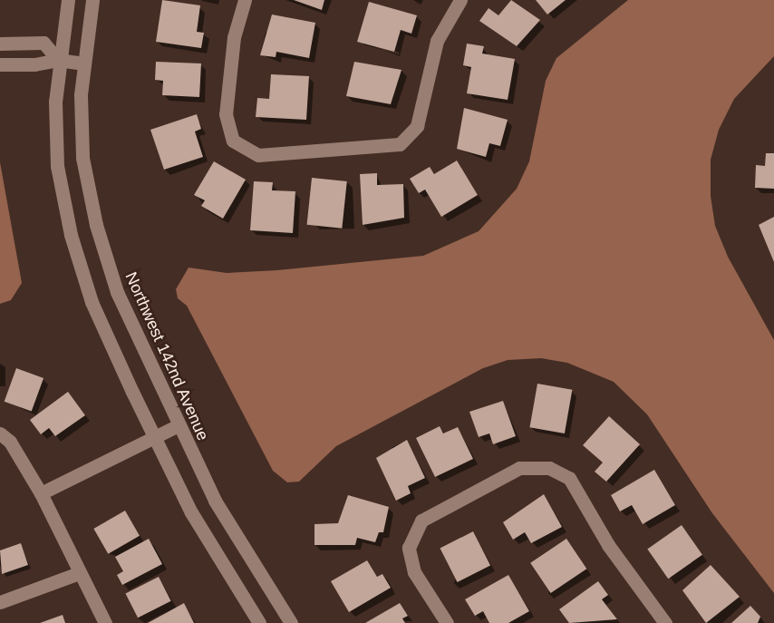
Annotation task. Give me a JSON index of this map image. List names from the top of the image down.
{
  "streets": {
    "street": ["Northwest 142nd Avenue"]
  }
}
